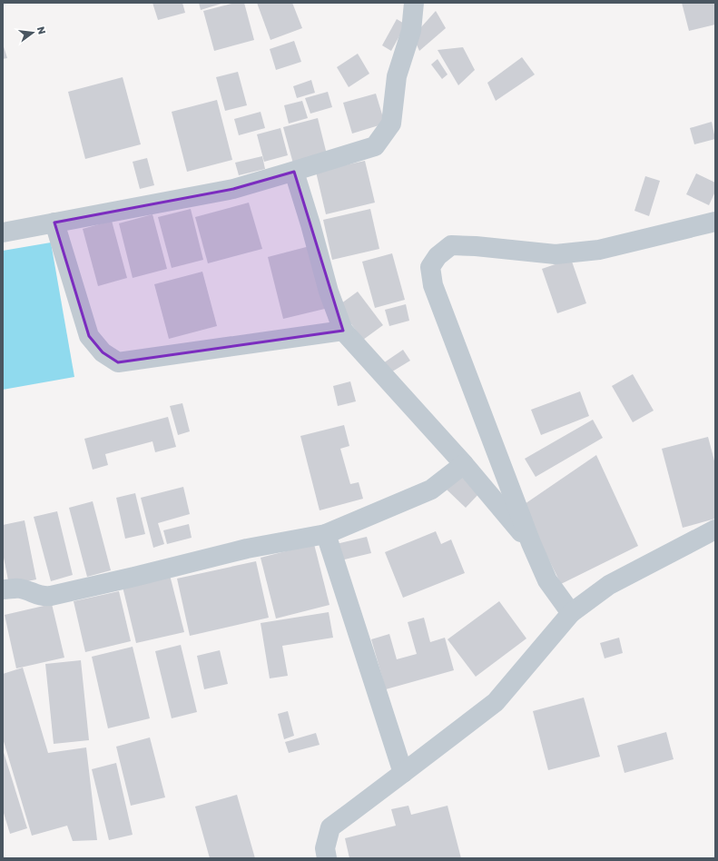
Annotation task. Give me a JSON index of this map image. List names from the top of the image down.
{
  "north": "right"
}
